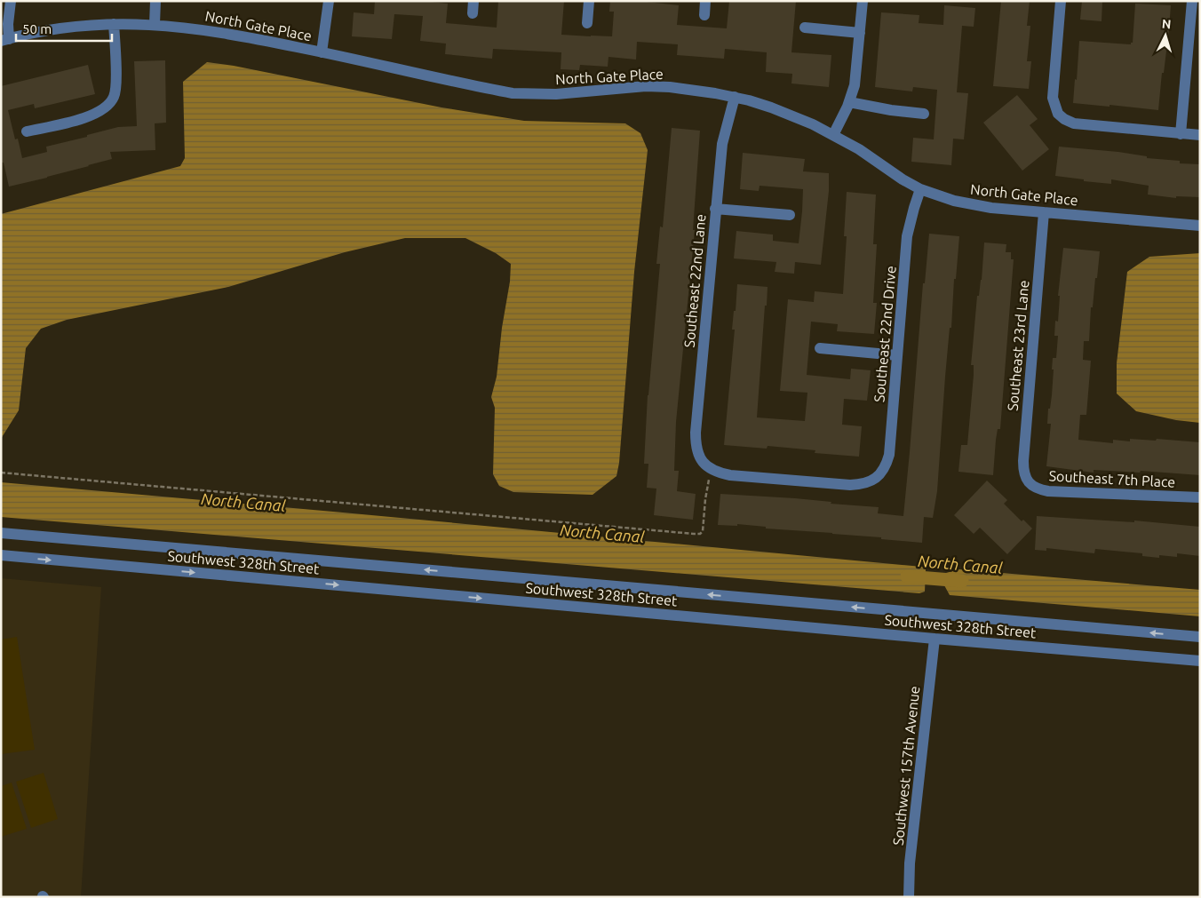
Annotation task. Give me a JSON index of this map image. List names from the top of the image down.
{
  "streets": {
    "street": [
      "North Gate Place",
      "Southeast 22nd Lane",
      "Southeast 22nd Drive",
      "Southeast 23rd Lane",
      "Southeast 7th Place",
      "Southwest 328th Street",
      "Southwest 157th Avenue"
    ]
  },
  "crossings": [
    ["North Gate Place", "Southeast 22nd Lane"],
    ["North Gate Place", "Southeast 22nd Drive"],
    ["North Gate Place", "Southeast 23rd Lane"],
    ["Southeast 22nd Lane", "Southeast 22nd Drive"],
    ["Southeast 23rd Lane", "Southeast 7th Place"],
    ["Southwest 328th Street", "Southwest 157th Avenue"]
  ],
  "water": ["North Canal"],
  "scale_bar": "50 m",
  "north": "top"
}
